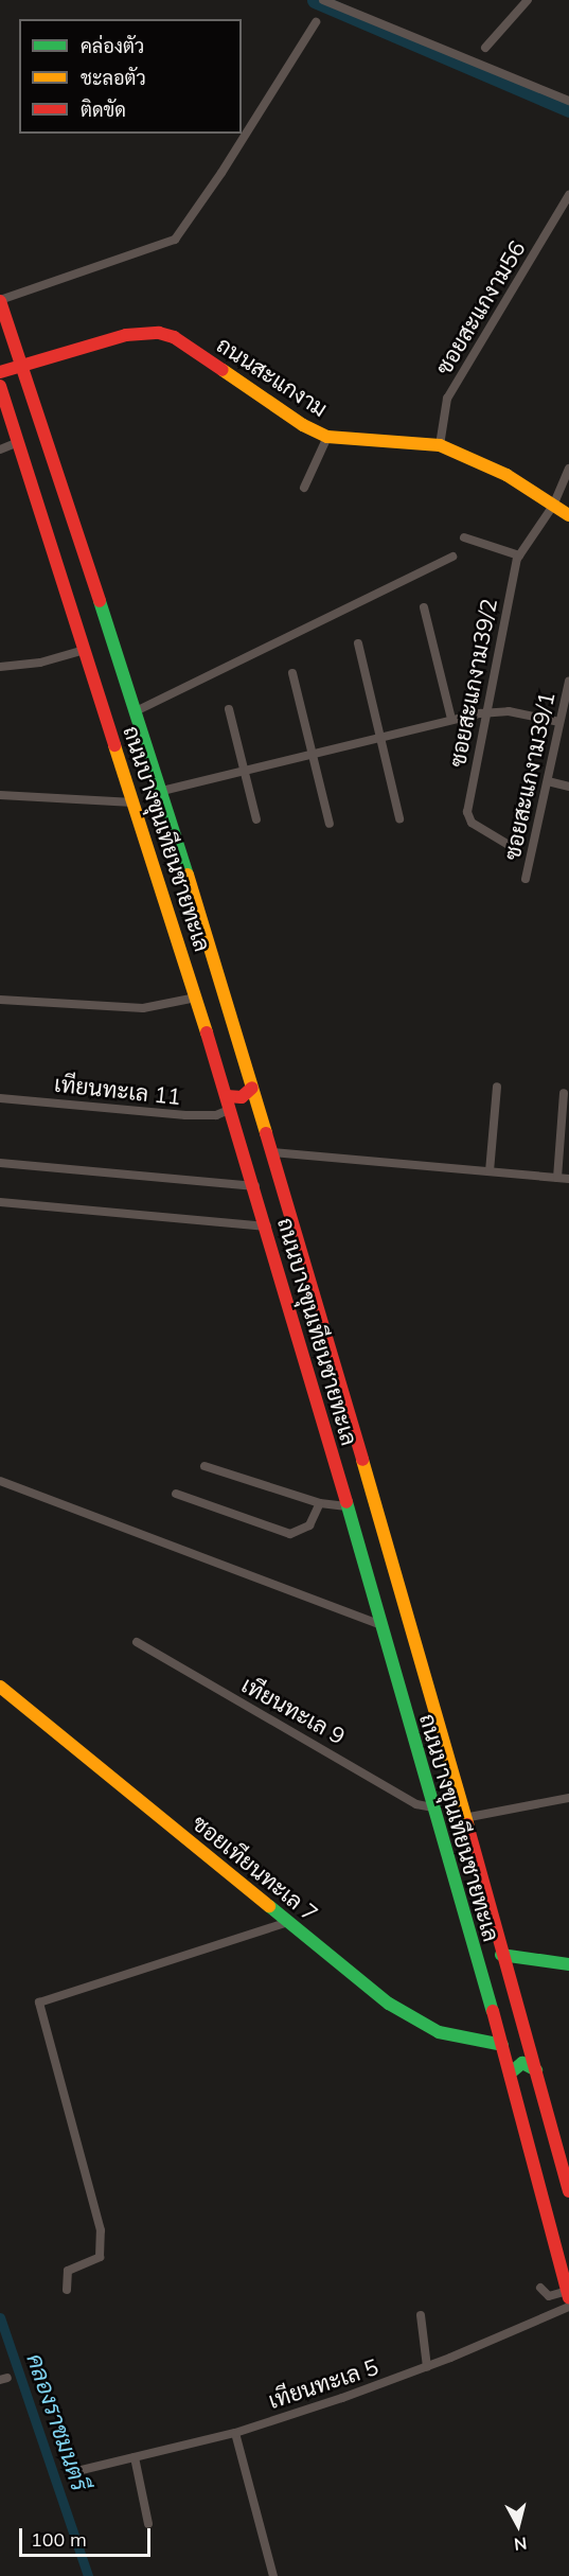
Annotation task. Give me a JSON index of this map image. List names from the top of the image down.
{
  "streets": {
    "main road": ["ถนนสะแกงาม", "ถนนบางขุนเทียนชายทะเล", "ซอยเทียนทะเล 7"],
    "street": [
      "ซอยสะแกงาม56",
      "ซอยสะแกงาม39/2",
      "ซอยสะแกงาม39/1",
      "เทียนทะเล 11",
      "เทียนทะเล 9",
      "เทียนทะเล 5"
    ]
  },
  "crossings": [
    ["ซอยสะแกงาม56", "ถนนสะแกงาม"],
    ["ถนนสะแกงาม", "ซอยสะแกงาม39/2"],
    ["ถนนสะแกงาม", "ถนนบางขุนเทียนชายทะเล"],
    ["ถนนบางขุนเทียนชายทะเล", "เทียนทะเล 11"],
    ["ถนนบางขุนเทียนชายทะเล", "เทียนทะเล 9"],
    ["ถนนบางขุนเทียนชายทะเล", "ซอยเทียนทะเล 7"]
  ],
  "water": ["คลองราชมนตรี"],
  "legend": ["คล่องตัว", "ชะลอตัว", "ติดขัด"],
  "scale_bar": "100 m",
  "north": "bottom"
}
